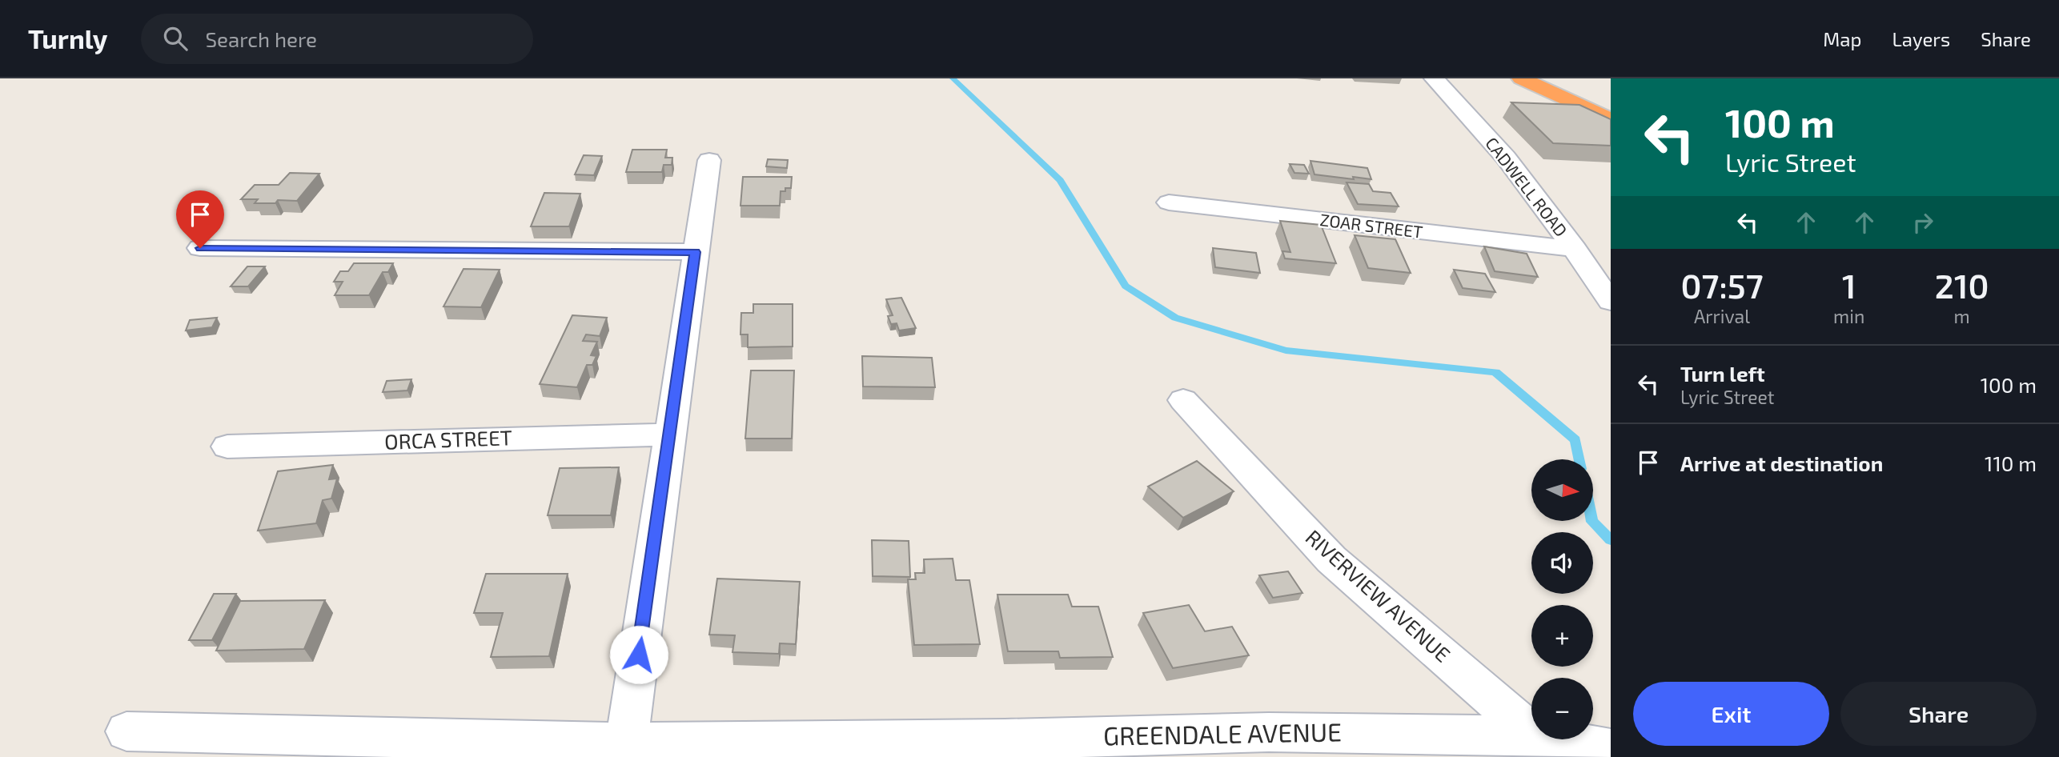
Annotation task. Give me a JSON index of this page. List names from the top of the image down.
{
  "streets": {
    "street": [
      "CADWELL ROAD",
      "ZOAR STREET",
      "ORCA STREET",
      "RIVERVIEW AVENUE",
      "GREENDALE AVENUE"
    ]
  },
  "crossings": [
    ["CADWELL ROAD", "ZOAR STREET"]
  ],
  "north": "right",
  "page": {
    "header": "Turnly",
    "search": "Search here",
    "nav": ["Map", "Layers", "Share"],
    "turn": ["100 m", "Lyric Street"],
    "eta": [
      "07:57",
      "Arrival",
      "1",
      "min",
      "210",
      "m"
    ],
    "list": [
      {
        "name": "Turn left",
        "note": "Lyric Street",
        "value": "100 m"
      },
      {
        "name": "Arrive at destination",
        "value": "110 m"
      }
    ],
    "map_buttons": ["+", "−"],
    "buttons": ["Exit", "Share"]
  }
}
